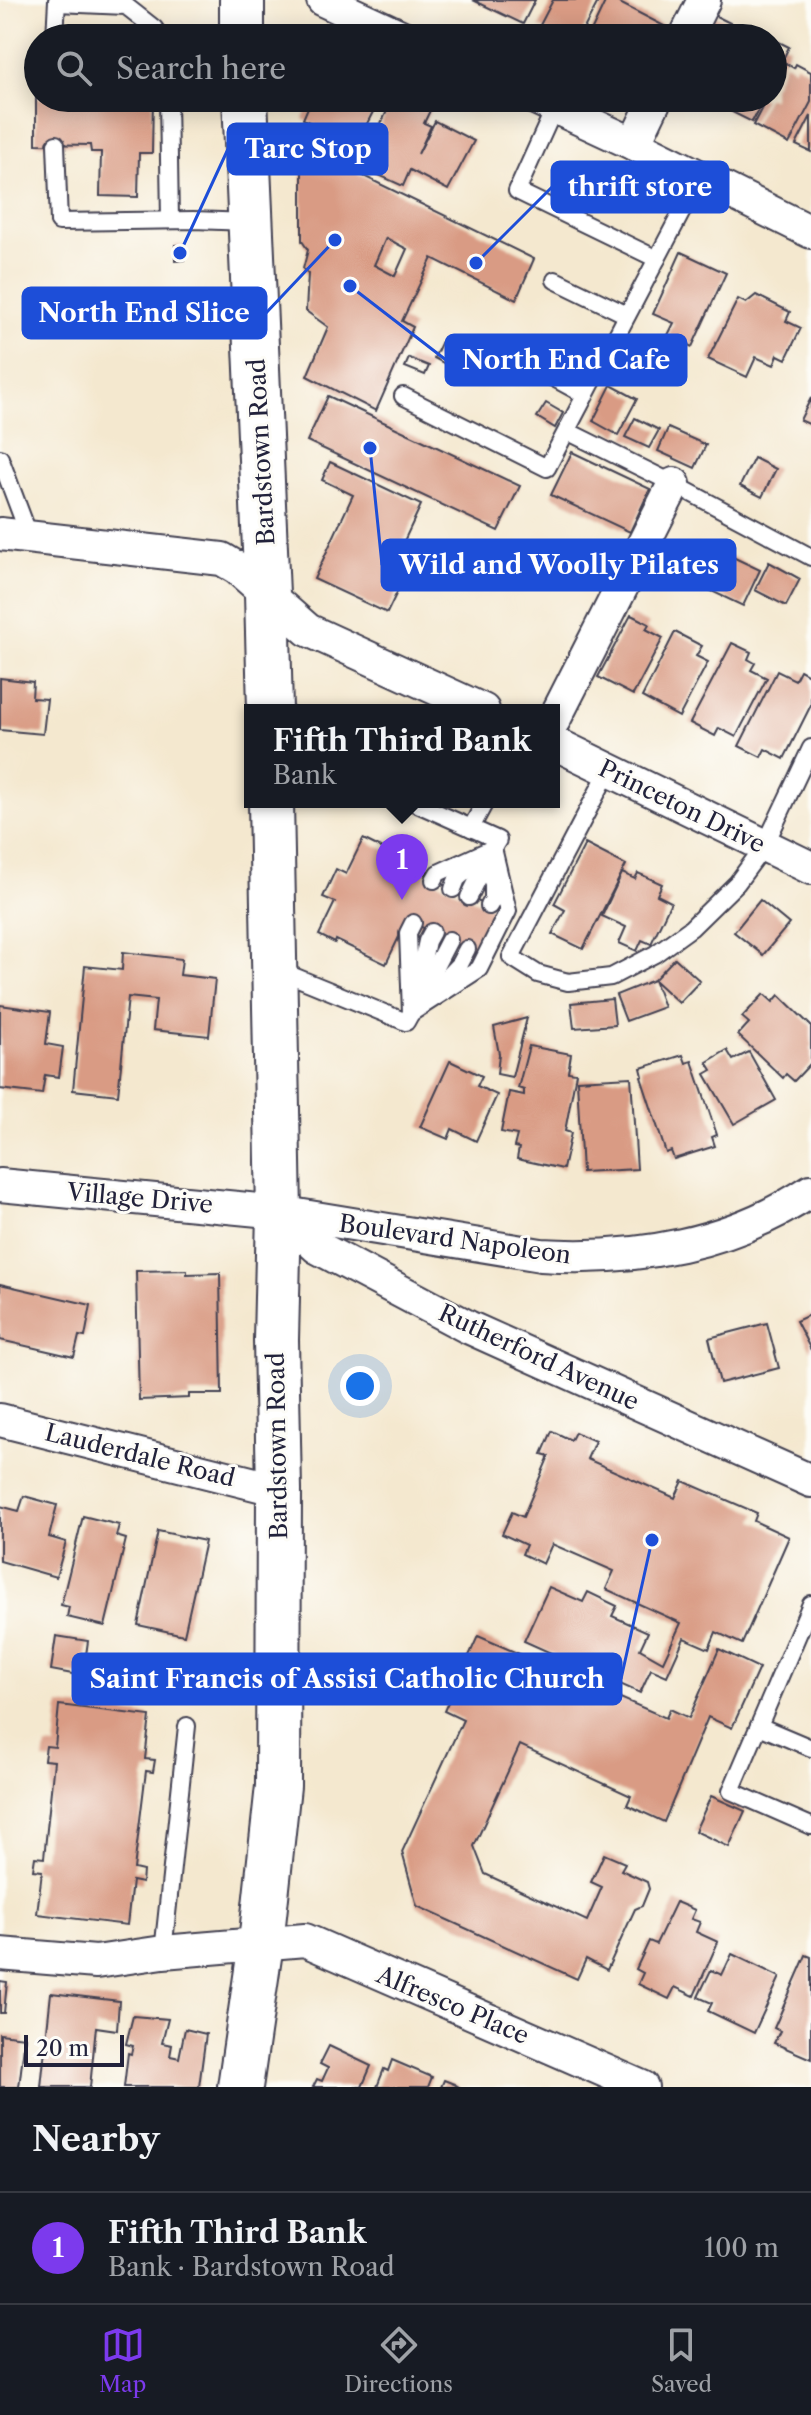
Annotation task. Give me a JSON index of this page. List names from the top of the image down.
{
  "streets": {
    "main road": ["Bardstown Road"],
    "street": [
      "Princeton Drive",
      "Village Drive",
      "Boulevard Napoleon",
      "Rutherford Avenue",
      "Lauderdale Road",
      "Alfresco Place"
    ]
  },
  "crossings": [
    ["Bardstown Road", "Village Drive"],
    ["Bardstown Road", "Boulevard Napoleon"],
    ["Bardstown Road", "Rutherford Avenue"],
    ["Bardstown Road", "Lauderdale Road"],
    ["Bardstown Road", "Alfresco Place"],
    ["Village Drive", "Boulevard Napoleon"],
    ["Village Drive", "Rutherford Avenue"],
    ["Boulevard Napoleon", "Rutherford Avenue"]
  ],
  "places": [
    "North End Slice",
    "Tarc Stop",
    "thrift store",
    "North End Cafe",
    "Wild and Woolly Pilates",
    "Saint Francis of Assisi Catholic Church"
  ],
  "scale_bar": "20 m",
  "page": {
    "search": "Search here",
    "popup": ["Fifth Third Bank", "Bank"],
    "pins": "1",
    "scale": "20 m",
    "heading": "Nearby",
    "list": [
      {
        "mark": "1",
        "name": "Fifth Third Bank",
        "note": "Bank · Bardstown Road",
        "value": "100 m"
      }
    ],
    "nav": ["Map", "Directions", "Saved"]
  }
}
